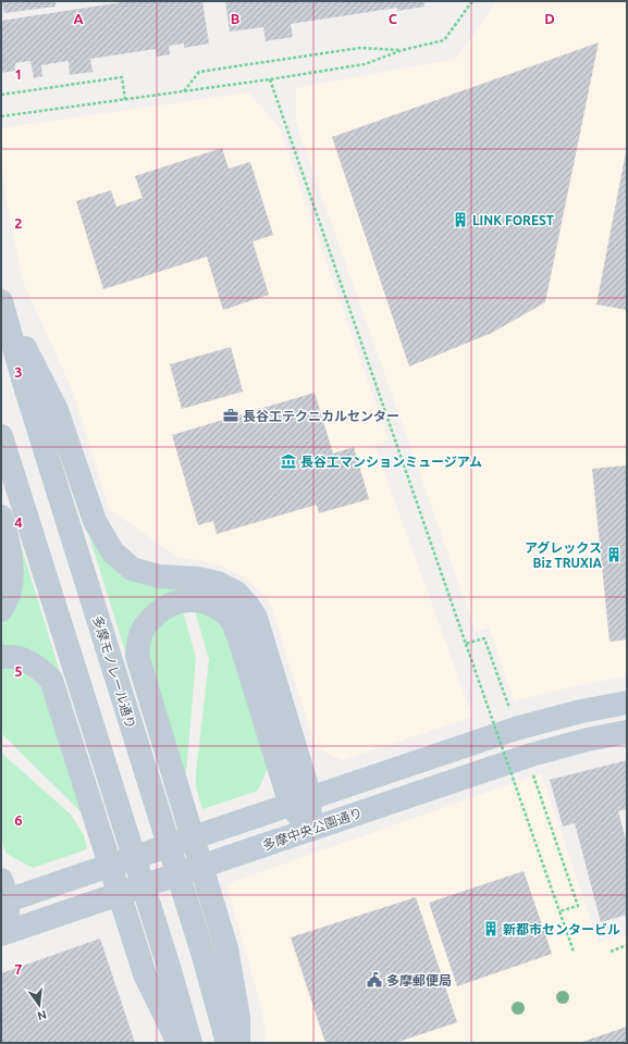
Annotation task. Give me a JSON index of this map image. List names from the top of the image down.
{
  "streets": {
    "main road": ["多摩モノレール通り", "多摩中央公園通り"]
  },
  "places": {
    "building": ["LINK FOREST", "アグレックス Biz TRUXIA", "新都市センタービル"],
    "office": ["長谷工テクニカルセンター"],
    "museum": ["長谷工マンションミュージアム"],
    "public building": ["多摩郵便局"]
  },
  "north": "bottom",
  "grid": {
    "columns": [
      "A",
      "B",
      "C",
      "D"
    ],
    "rows": [
      "1",
      "2",
      "3",
      "4",
      "5",
      "6",
      "7"
    ]
  }
}
